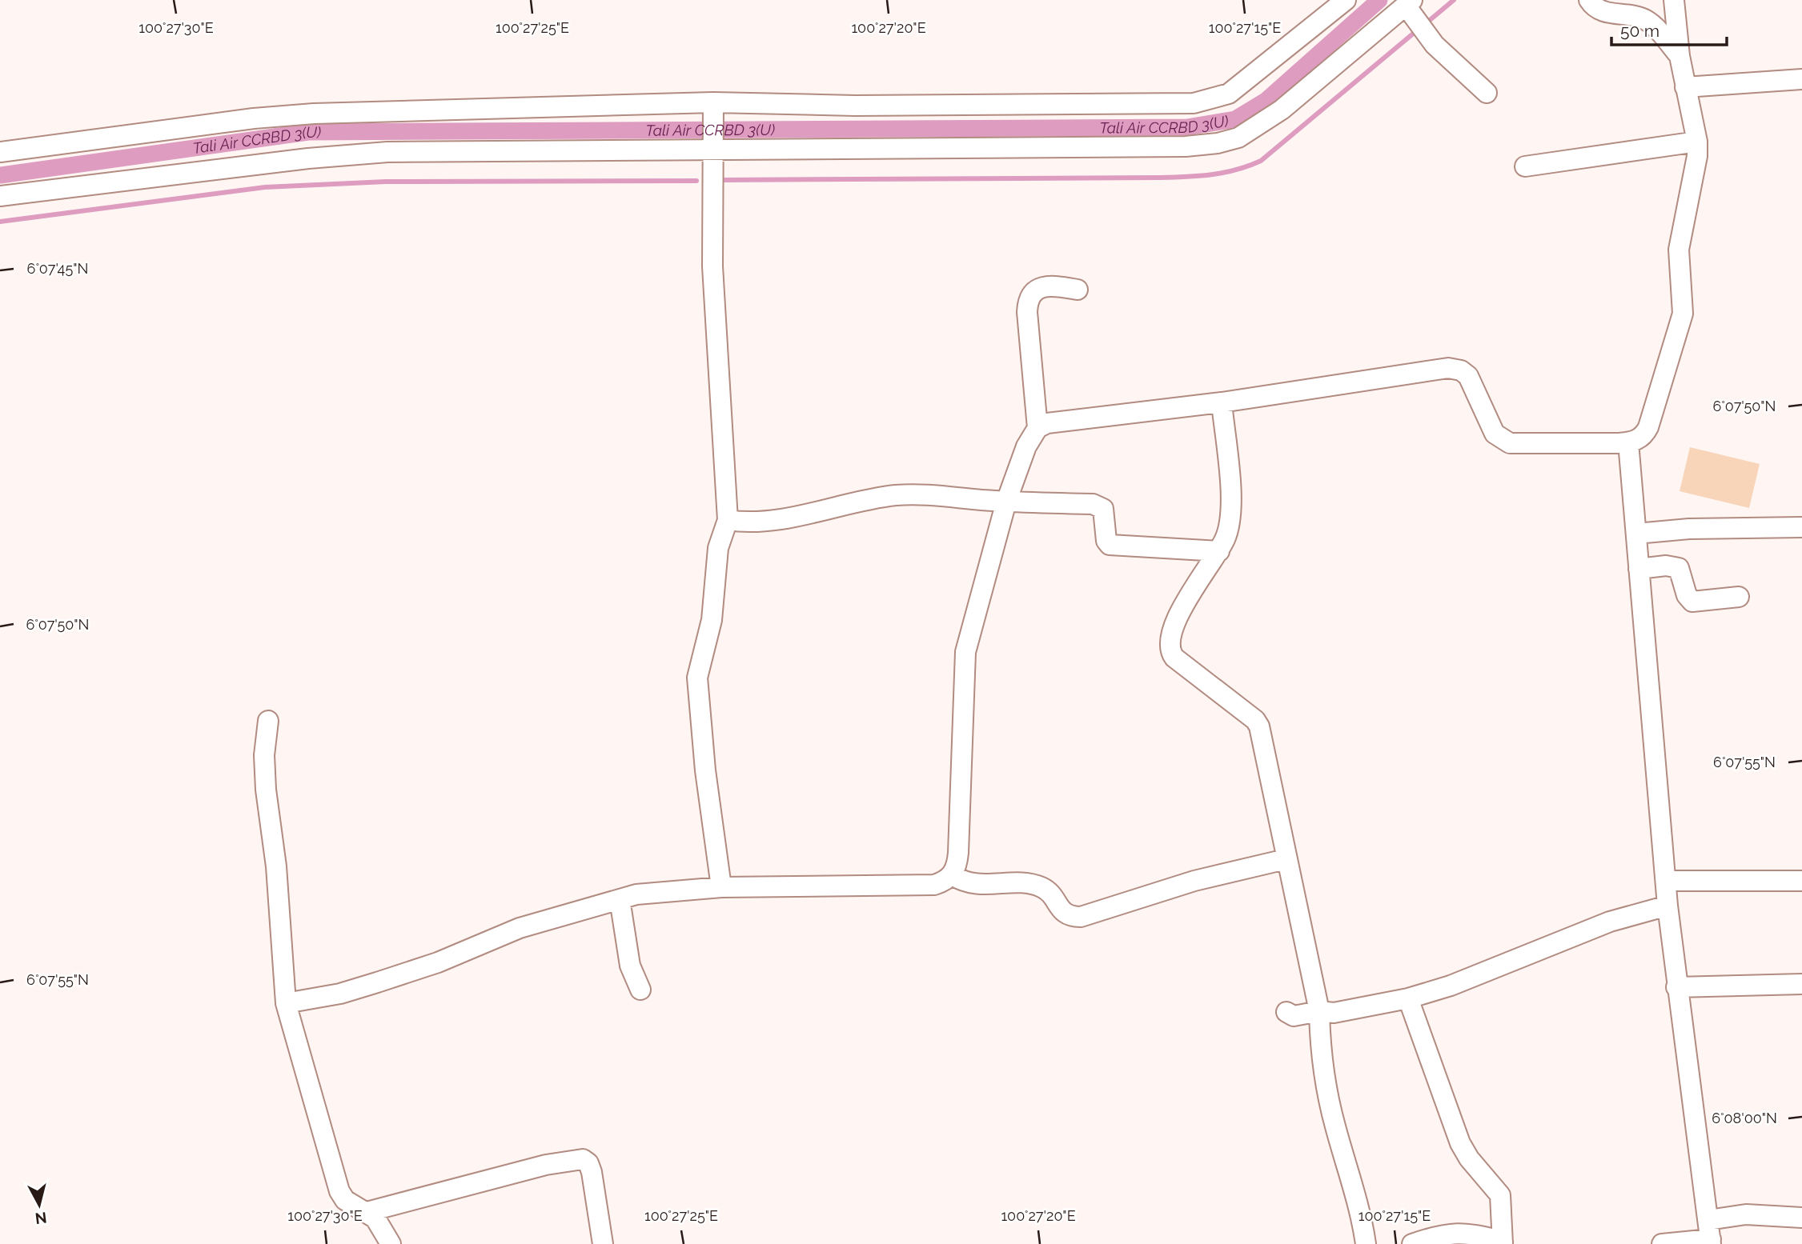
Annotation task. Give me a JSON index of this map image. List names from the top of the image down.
{
  "water": ["Tali Air CCRBD 3(U)"],
  "scale_bar": "50 m",
  "north": "bottom",
  "coordinates": [
    "100°27'30\"E",
    "100°27'25\"E",
    "100°27'20\"E",
    "100°27'15\"E",
    "6°07'45\"N",
    "6°07'50\"N",
    "6°07'55\"N",
    "6°08'00\"N"
  ]
}
